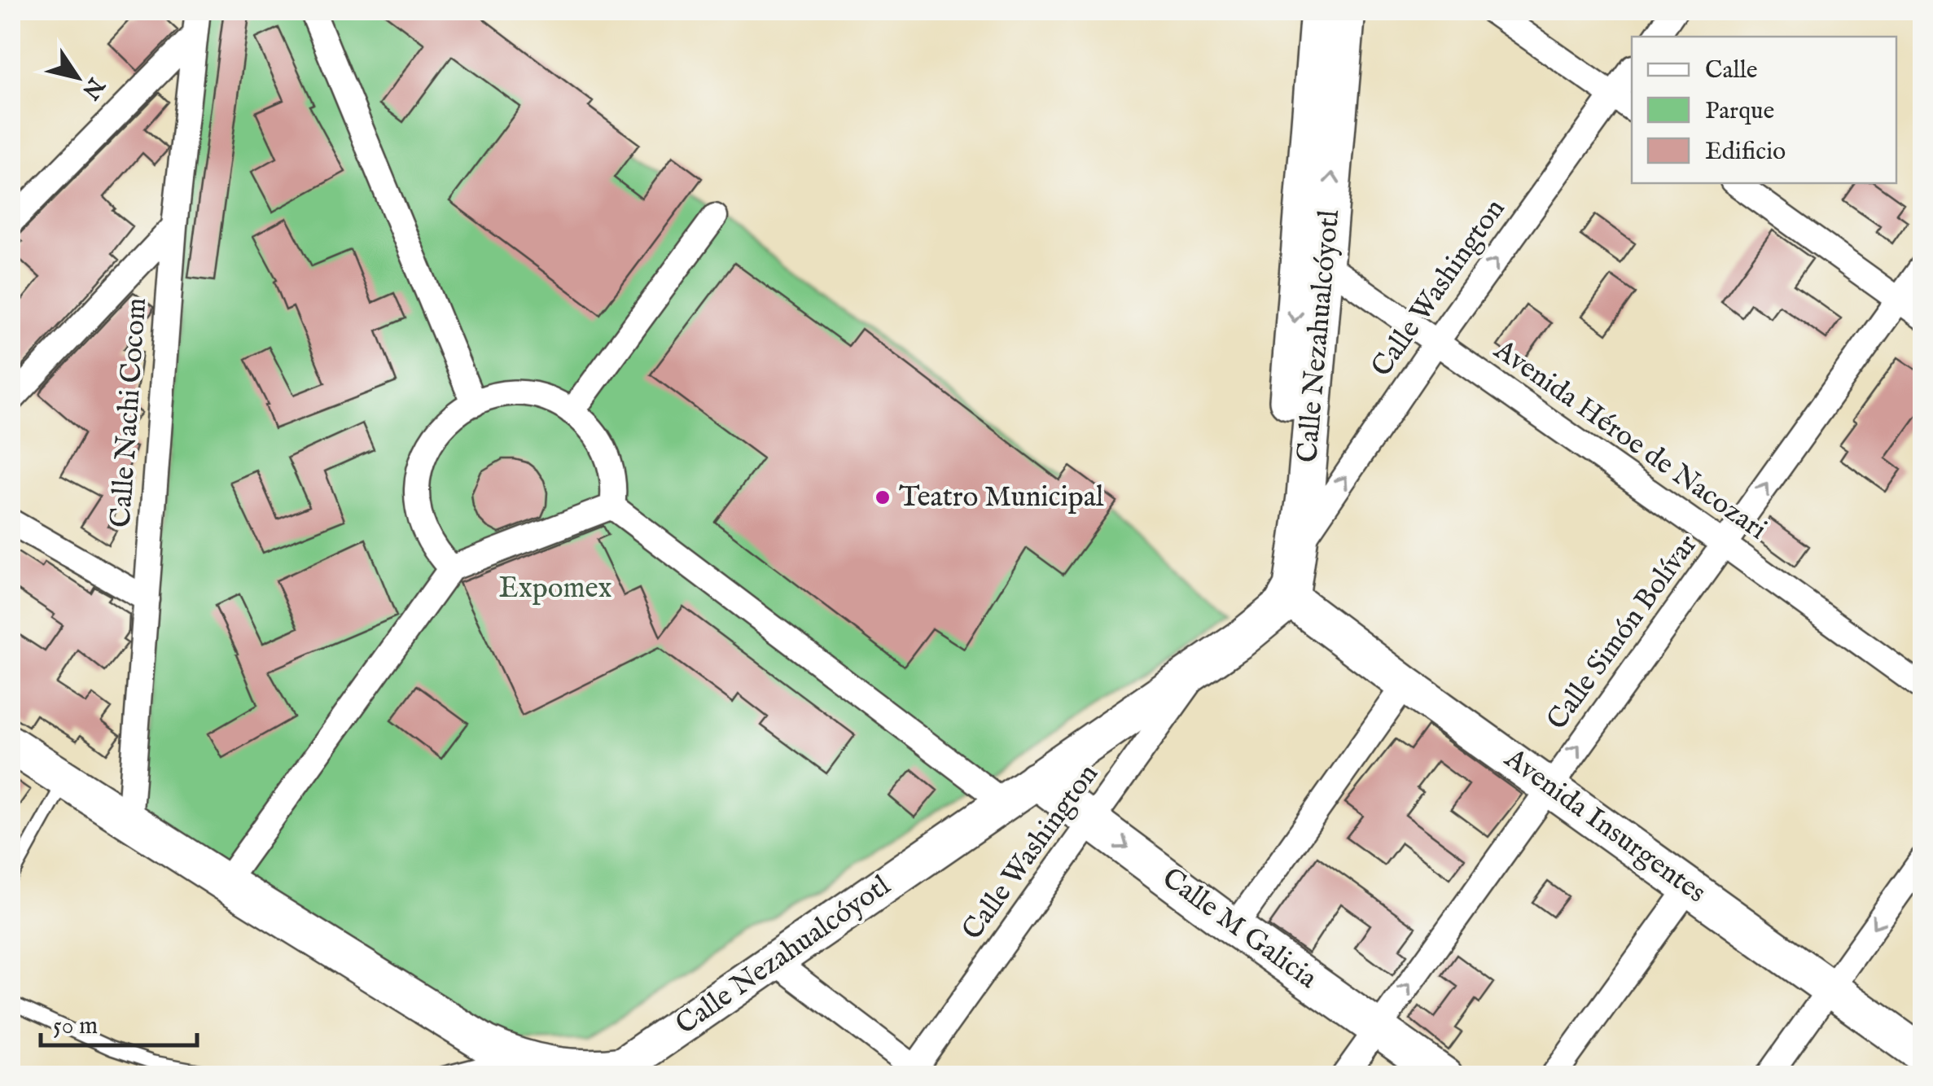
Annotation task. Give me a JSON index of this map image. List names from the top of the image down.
{
  "streets": {
    "street": [
      "Calle Washington",
      "Calle Nezahualcóyotl",
      "Calle Nachi Cocom",
      "Avenida Héroe de Nacozari",
      "Calle Simón Bolívar",
      "Avenida Insurgentes",
      "Calle M Galicia"
    ]
  },
  "crossings": [
    ["Calle Washington", "Calle Nezahualcóyotl"],
    ["Calle Washington", "Avenida Héroe de Nacozari"],
    ["Calle Washington", "Calle M Galicia"],
    ["Calle Nezahualcóyotl", "Calle Nachi Cocom"],
    ["Calle Nezahualcóyotl", "Avenida Héroe de Nacozari"],
    ["Calle Nezahualcóyotl", "Avenida Insurgentes"],
    ["Calle Nezahualcóyotl", "Calle M Galicia"],
    ["Avenida Héroe de Nacozari", "Calle Simón Bolívar"],
    ["Calle Simón Bolívar", "Avenida Insurgentes"],
    ["Calle Simón Bolívar", "Calle M Galicia"]
  ],
  "one_way": ["Calle Washington", "Calle M Galicia"],
  "parks": ["Expomex"],
  "places": ["Teatro Municipal"],
  "legend": ["Calle", "Parque", "Edificio"],
  "scale_bar": "50 m",
  "north": "bottom right"
}
